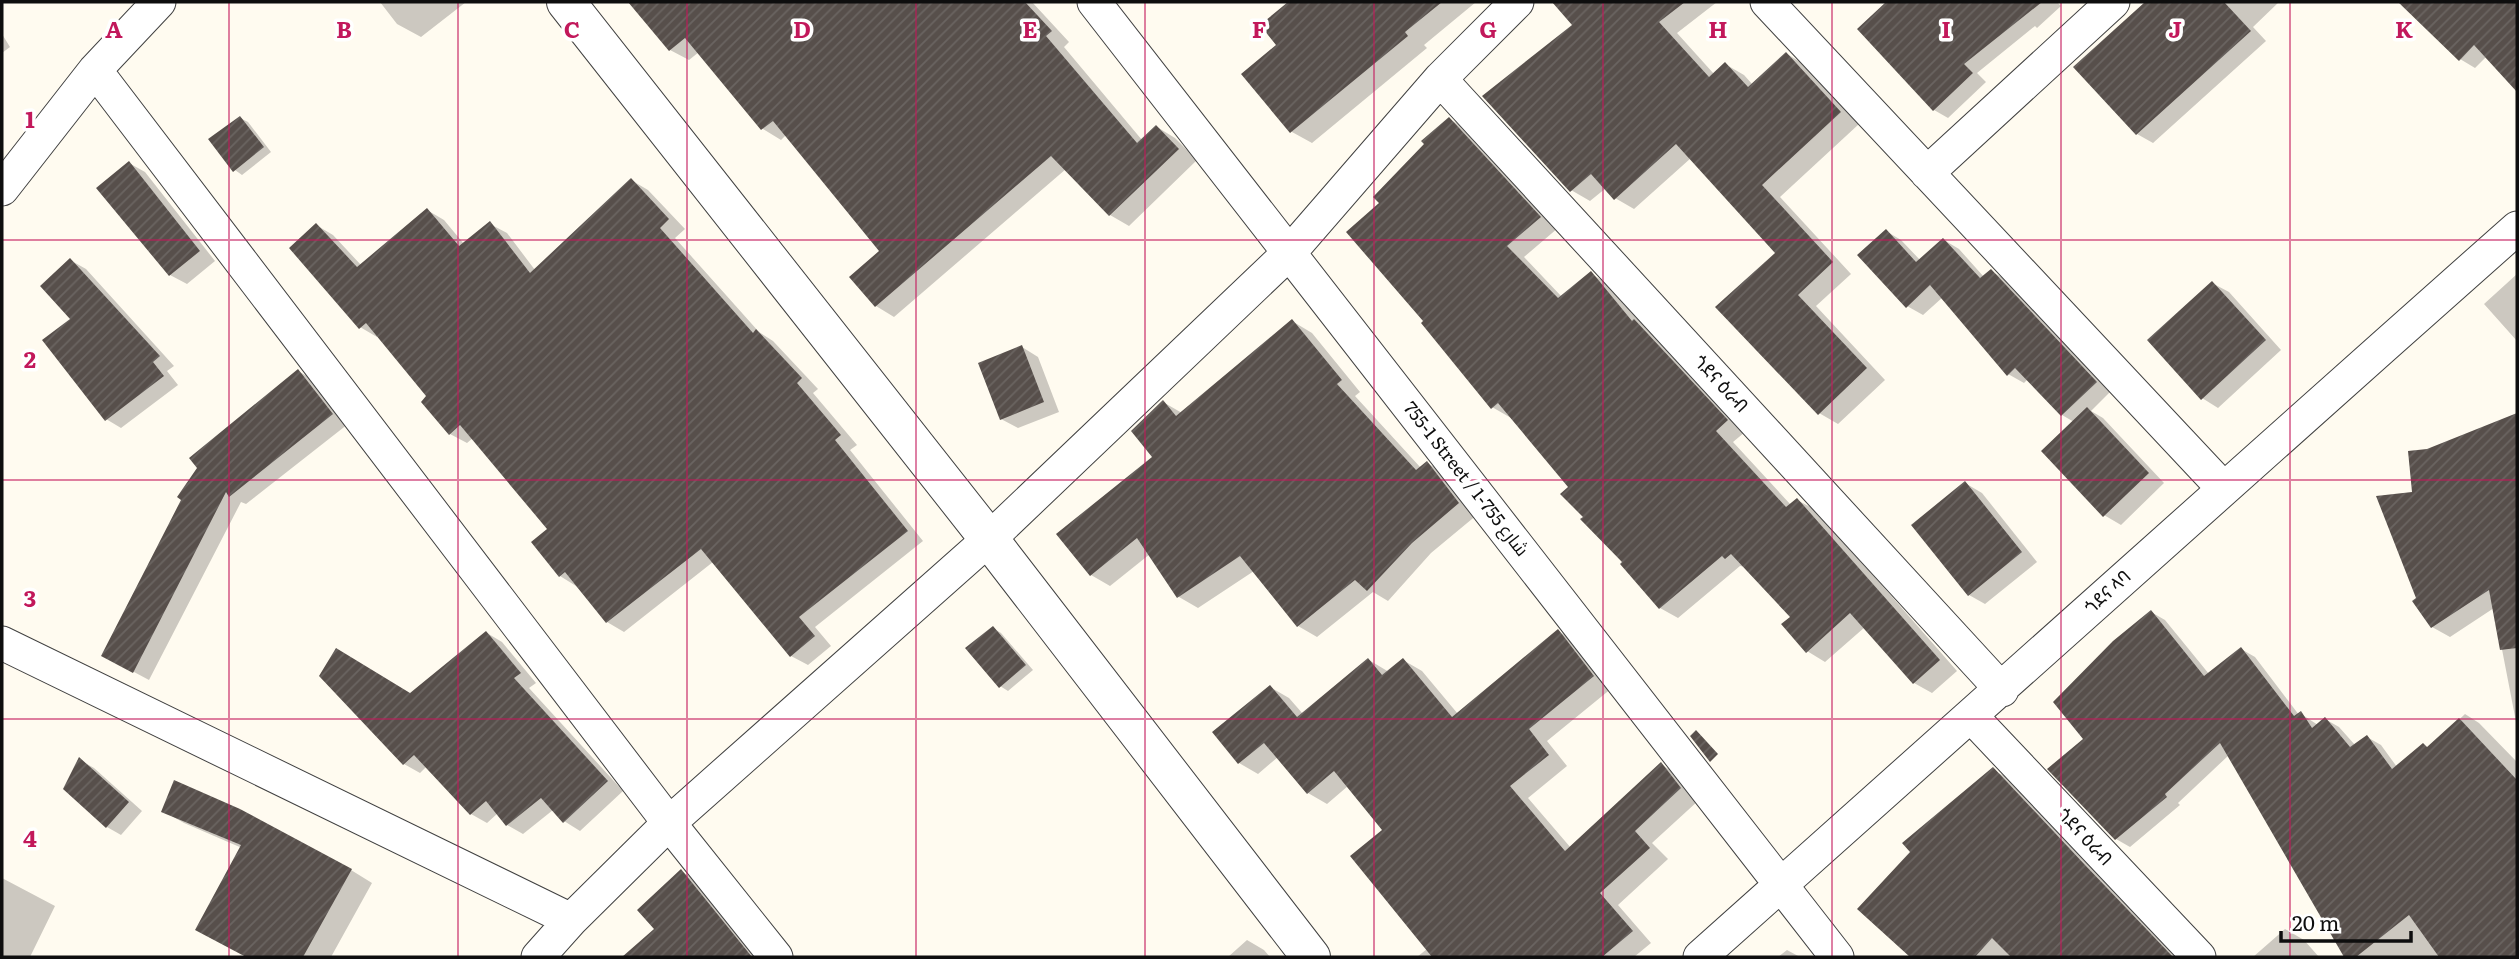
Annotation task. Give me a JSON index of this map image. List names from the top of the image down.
{
  "streets": {
    "street": ["ጎደና ዕራብ", "755-1 Street / شارع 755-1", "ጎደና ላባ"]
  },
  "crossings": [
    ["ጎደና ዕራብ", "ጎደና ላባ"],
    ["755-1 Street / شارع 755-1", "ጎደና ላባ"]
  ],
  "scale_bar": "20 m",
  "grid": {
    "columns": [
      "A",
      "B",
      "C",
      "D",
      "E",
      "F",
      "G",
      "H",
      "I",
      "J",
      "K"
    ],
    "rows": [
      "1",
      "2",
      "3",
      "4"
    ]
  }
}
